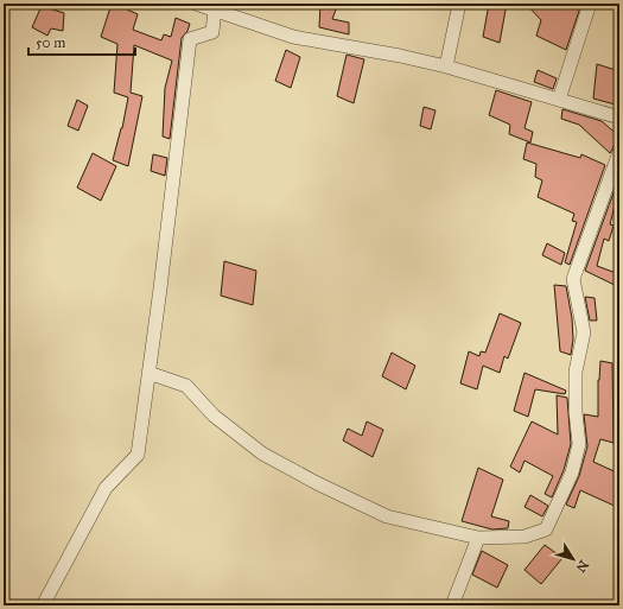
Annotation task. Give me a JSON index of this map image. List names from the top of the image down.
{
  "scale_bar": "50 m",
  "north": "bottom right"
}
